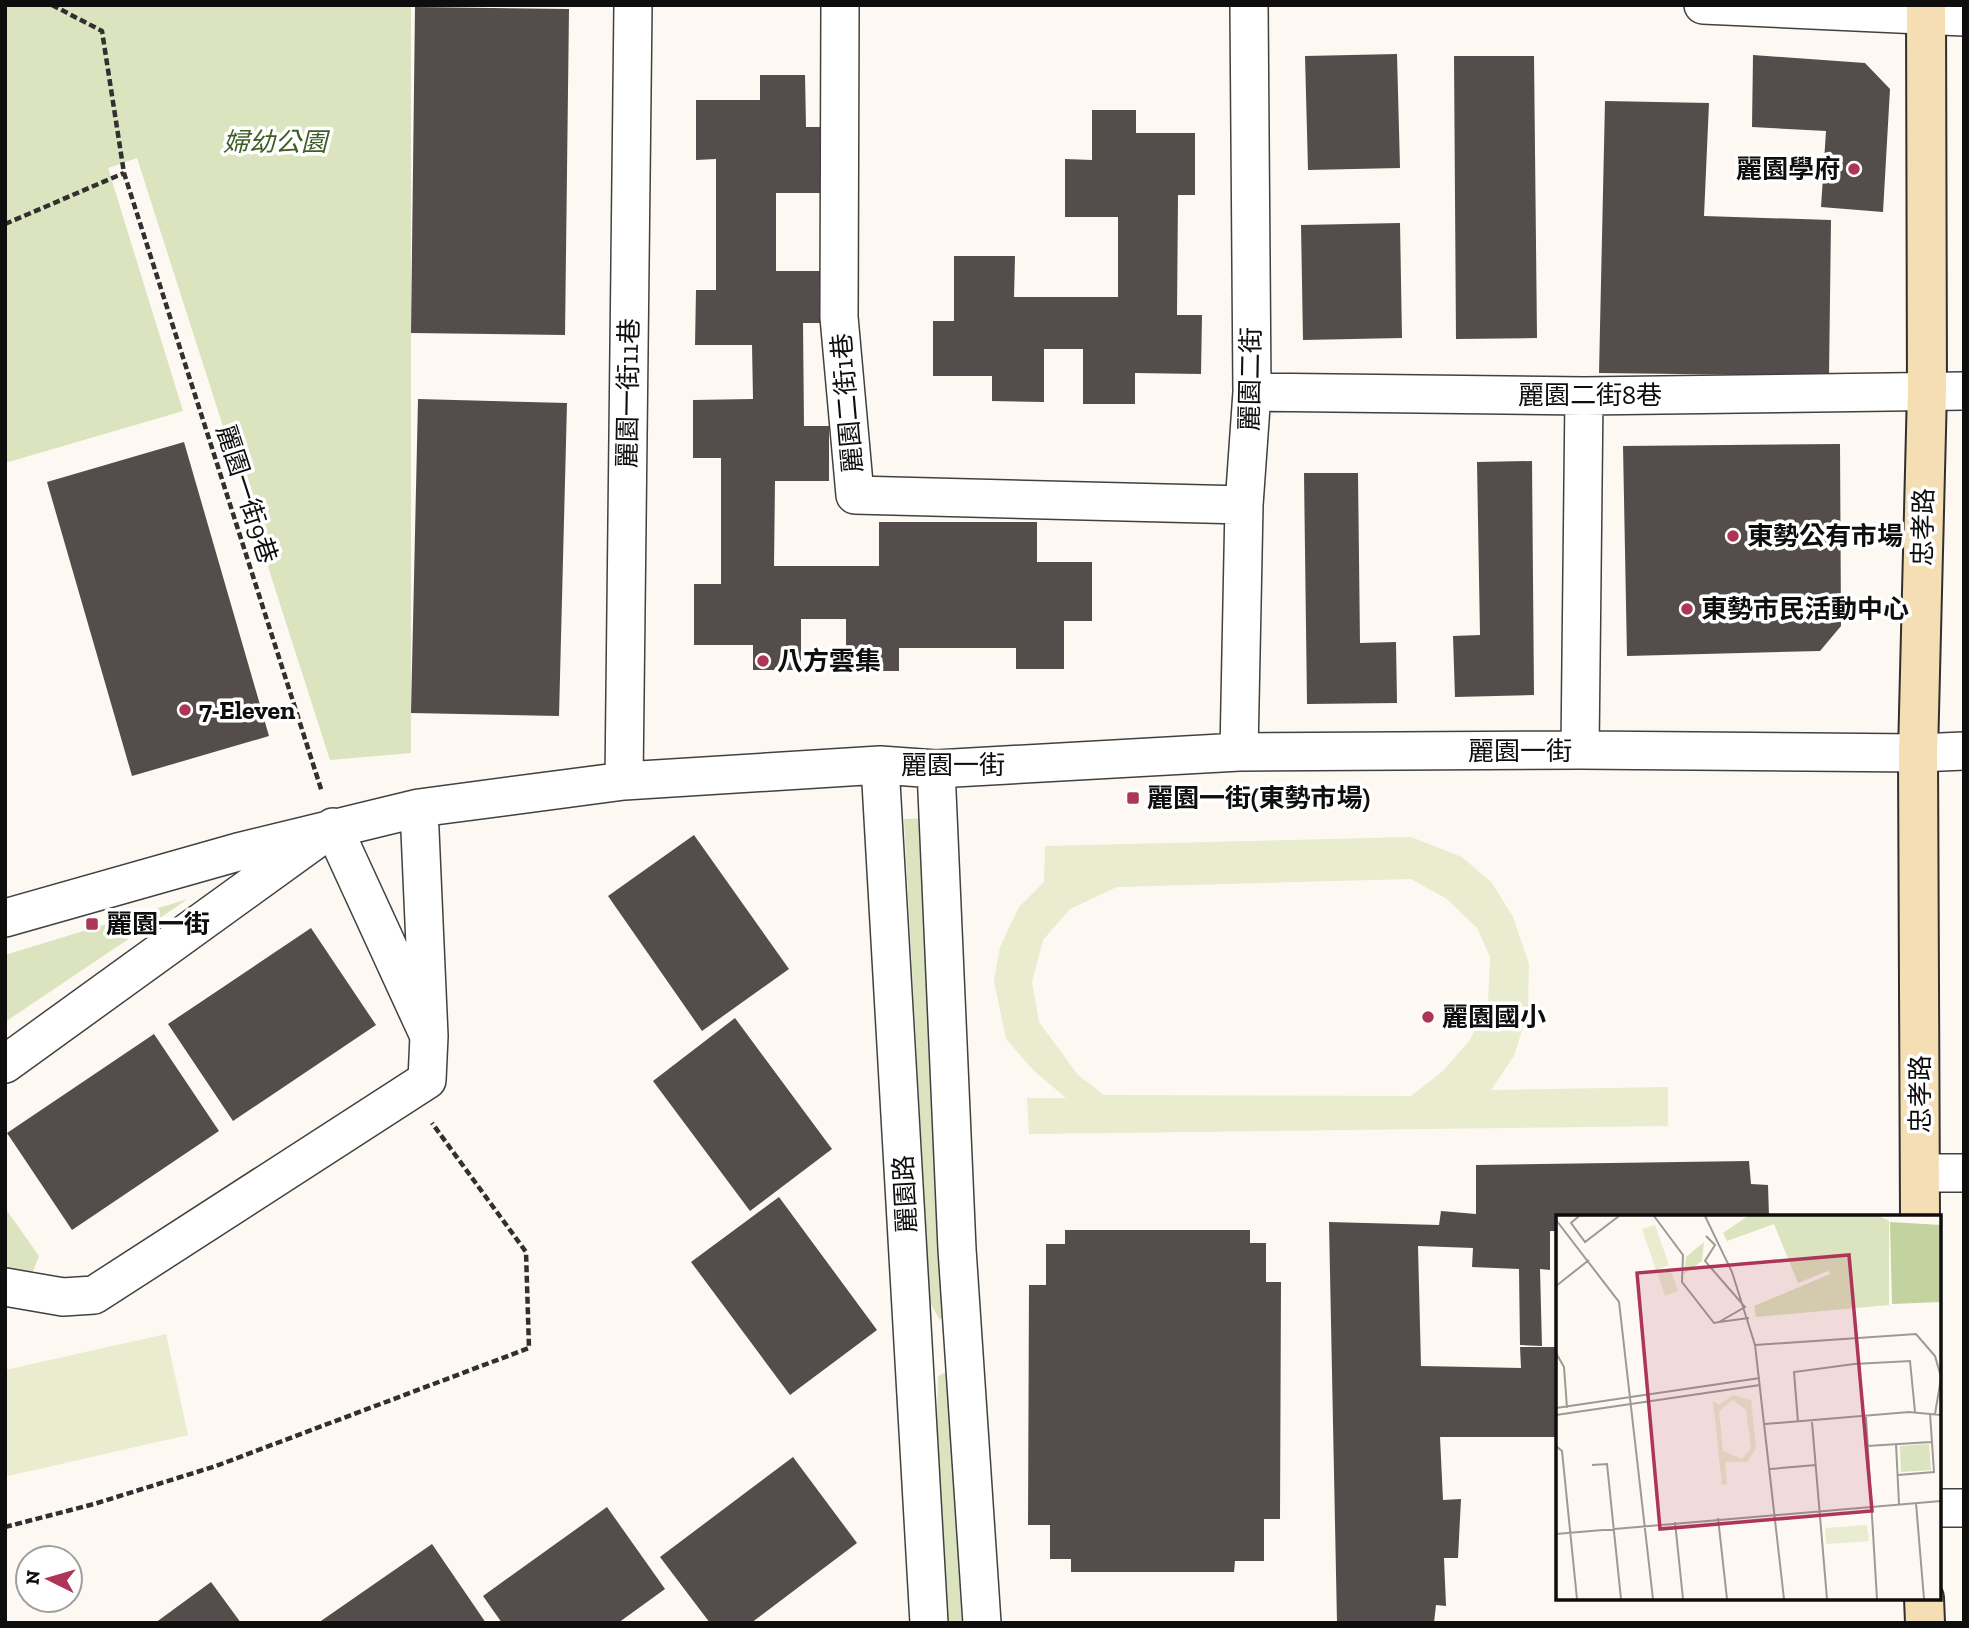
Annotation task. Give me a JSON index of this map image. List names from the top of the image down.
{
  "streets": {
    "street": [
      "麗園二街",
      "麗園一街11巷",
      "麗園二街8巷",
      "麗園二街1巷",
      "忠孝路",
      "麗園一街",
      "麗園路"
    ],
    "path": ["麗園一街9巷"]
  },
  "crossings": [
    ["麗園二街", "麗園二街8巷"],
    ["麗園二街", "麗園二街1巷"],
    ["麗園二街", "麗園一街"],
    ["麗園一街11巷", "麗園一街"],
    ["麗園二街8巷", "忠孝路"],
    ["麗園一街9巷", "麗園一街"],
    ["忠孝路", "麗園一街"],
    ["麗園一街", "麗園路"]
  ],
  "parks": ["婦幼公園"],
  "places": {
    "other": [
      "麗園學府",
      "東勢公有市場",
      "東勢市民活動中心",
      "八方雲集",
      "7-Eleven",
      "麗園國小"
    ],
    "transit": ["麗園一街(東勢市場)", "麗園一街"]
  },
  "north": "left"
}
